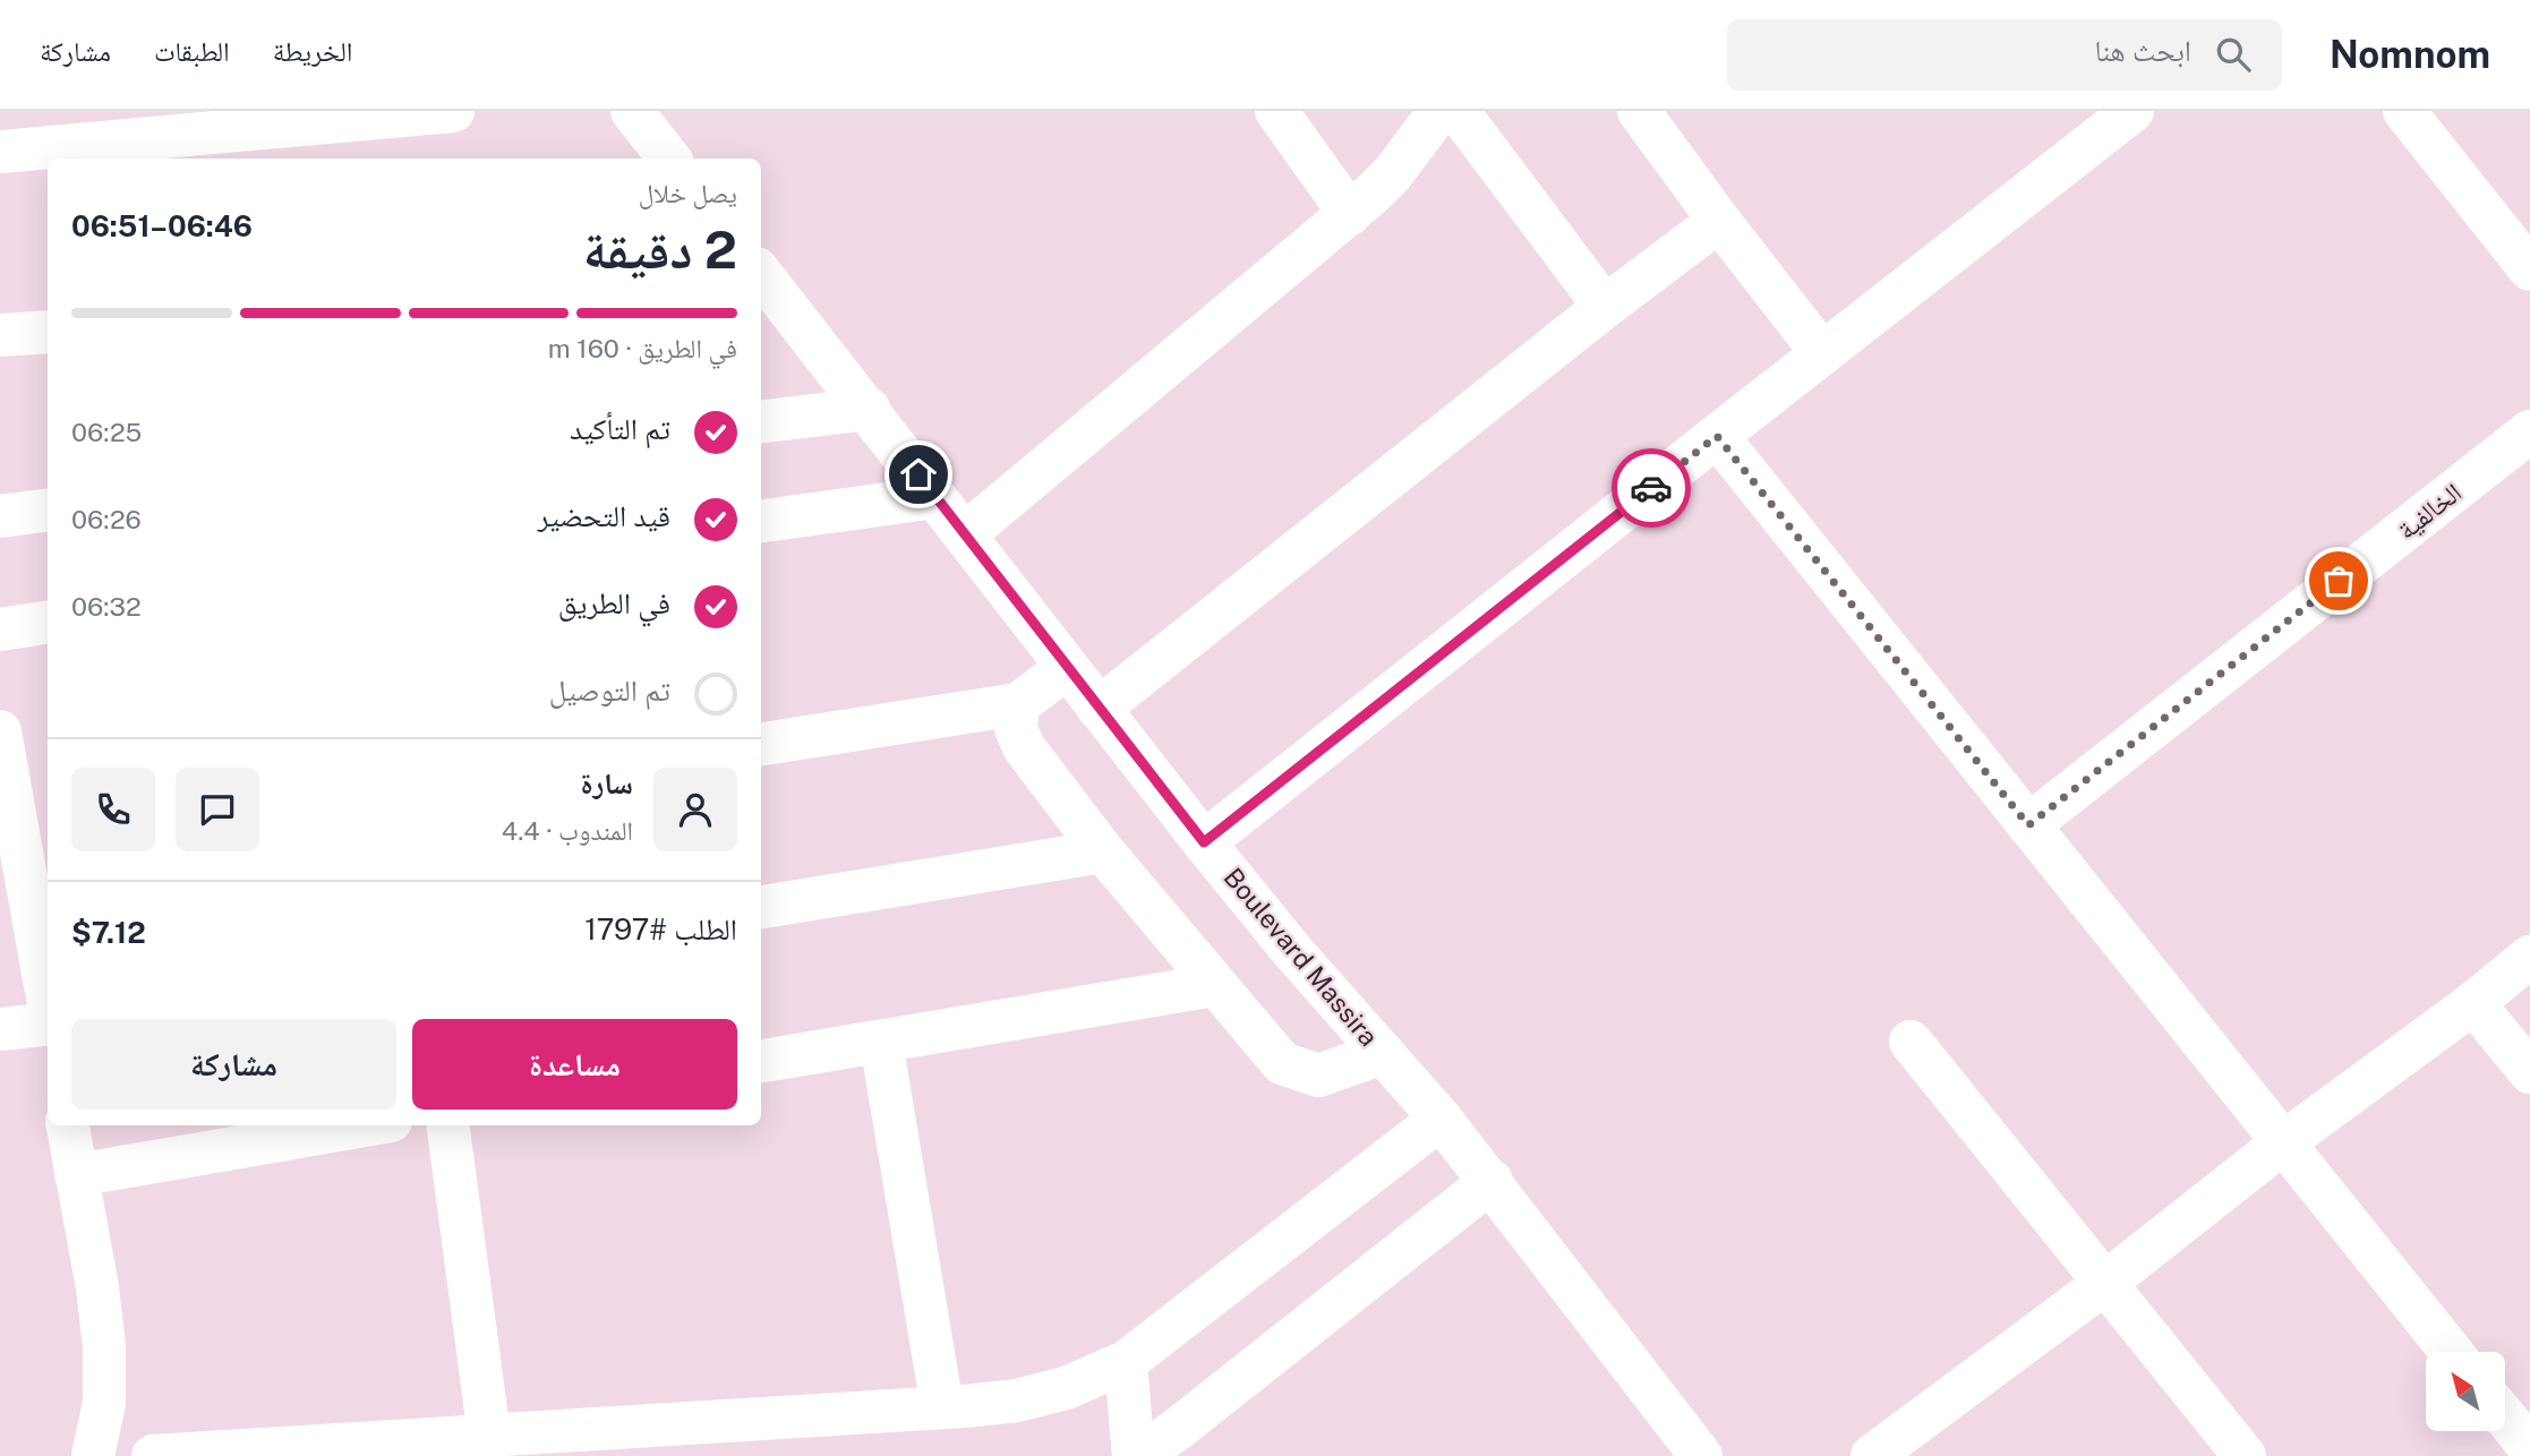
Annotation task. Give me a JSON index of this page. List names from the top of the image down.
{
  "streets": {
    "street": ["الخالفية", "Boulevard Massira"]
  },
  "north": "top left",
  "page": {
    "header": "Nomnom",
    "search": "ابحث هنا",
    "nav": ["الخريطة", "الطبقات", "مشاركة"],
    "heading": ["2 دقيقة", "يصل خلال", "06:46–06:51"],
    "panel": [
      "سارة",
      "المندوب · 4.4",
      "الطلب #1797",
      "$7.12"
    ],
    "bar": "في الطريق · 160 m",
    "list": [
      ["تم التأكيد", "06:25"],
      ["قيد التحضير", "06:26"],
      ["في الطريق", "06:32"],
      "تم التوصيل"
    ],
    "buttons": ["مساعدة", "مشاركة"]
  }
}
